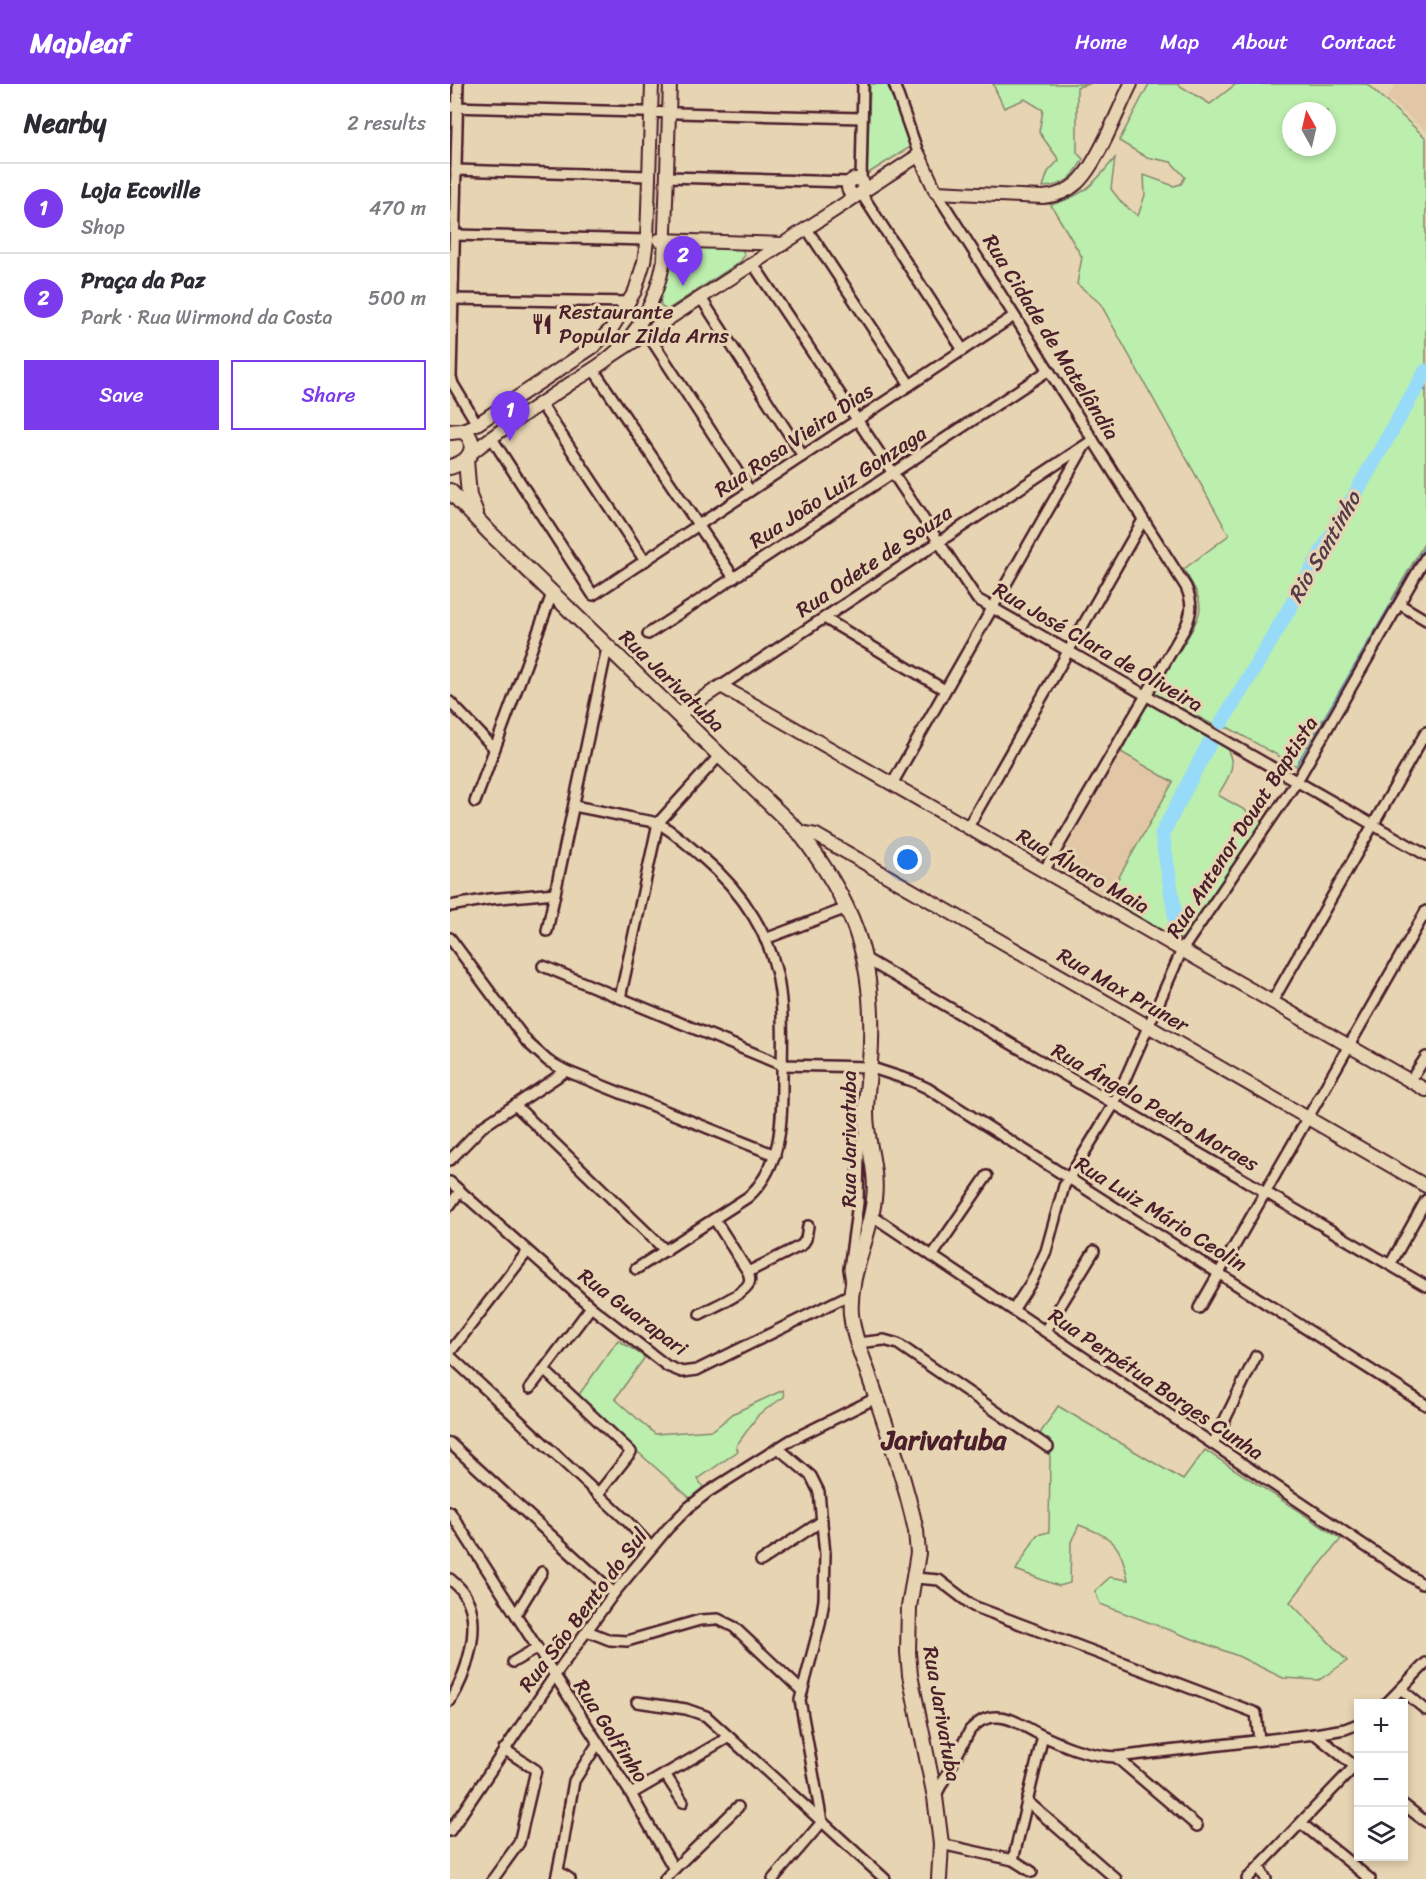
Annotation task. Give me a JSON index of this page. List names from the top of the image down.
{
  "streets": {
    "main road": ["Rua Jarivatuba"],
    "street": [
      "Rua Cidade de Matelândia",
      "Rua Rosa Vieira Dias",
      "Rua João Luiz Gonzaga",
      "Rua Odete de Souza",
      "Rua José Clara de Oliveira",
      "Rua Antenor Douat Baptista",
      "Rua Álvaro Maia",
      "Rua Max Pruner",
      "Rua Ângelo Pedro Moraes",
      "Rua Luiz Mário Ceolin",
      "Rua Guarapari",
      "Rua Perpétua Borges Cunha",
      "Rua São Bento do Sul",
      "Rua Golfinho"
    ]
  },
  "crossings": [
    ["Rua Cidade de Matelândia", "Rua Rosa Vieira Dias"],
    ["Rua Cidade de Matelândia", "Rua João Luiz Gonzaga"],
    ["Rua Cidade de Matelândia", "Rua Odete de Souza"],
    ["Rua Cidade de Matelândia", "Rua José Clara de Oliveira"],
    ["Rua Rosa Vieira Dias", "Rua José Clara de Oliveira"],
    ["Rua João Luiz Gonzaga", "Rua José Clara de Oliveira"],
    ["Rua Odete de Souza", "Rua José Clara de Oliveira"],
    ["Rua Odete de Souza", "Rua Jarivatuba"],
    ["Rua Odete de Souza", "Rua Álvaro Maia"],
    ["Rua José Clara de Oliveira", "Rua Antenor Douat Baptista"],
    ["Rua Jarivatuba", "Rua Max Pruner"],
    ["Rua Jarivatuba", "Rua Ângelo Pedro Moraes"],
    ["Rua Jarivatuba", "Rua Luiz Mário Ceolin"],
    ["Rua Jarivatuba", "Rua Guarapari"],
    ["Rua Jarivatuba", "Rua Perpétua Borges Cunha"],
    ["Rua Jarivatuba", "Rua São Bento do Sul"],
    ["Rua Antenor Douat Baptista", "Rua Álvaro Maia"],
    ["Rua Antenor Douat Baptista", "Rua Max Pruner"],
    ["Rua Antenor Douat Baptista", "Rua Ângelo Pedro Moraes"],
    ["Rua Antenor Douat Baptista", "Rua Luiz Mário Ceolin"],
    ["Rua Antenor Douat Baptista", "Rua Perpétua Borges Cunha"],
    ["Rua São Bento do Sul", "Rua Golfinho"]
  ],
  "districts": ["Jarivatuba"],
  "water": ["Rio Santinho"],
  "places": {
    "restaurant": ["Restaurante Popular Zilda Arns"]
  },
  "north": "top",
  "page": {
    "header": "Mapleaf",
    "nav": [
      "Home",
      "Map",
      "About",
      "Contact"
    ],
    "heading": ["Nearby", "2 results"],
    "list": [
      {
        "mark": "1",
        "name": "Loja Ecoville",
        "note": "Shop",
        "value": "470 m"
      },
      {
        "mark": "2",
        "name": "Praça da Paz",
        "note": "Park · Rua Wirmond da Costa",
        "value": "500 m"
      }
    ],
    "pins": ["2", "1"],
    "buttons": ["Save", "Share"],
    "map_buttons": ["+", "−"]
  }
}
